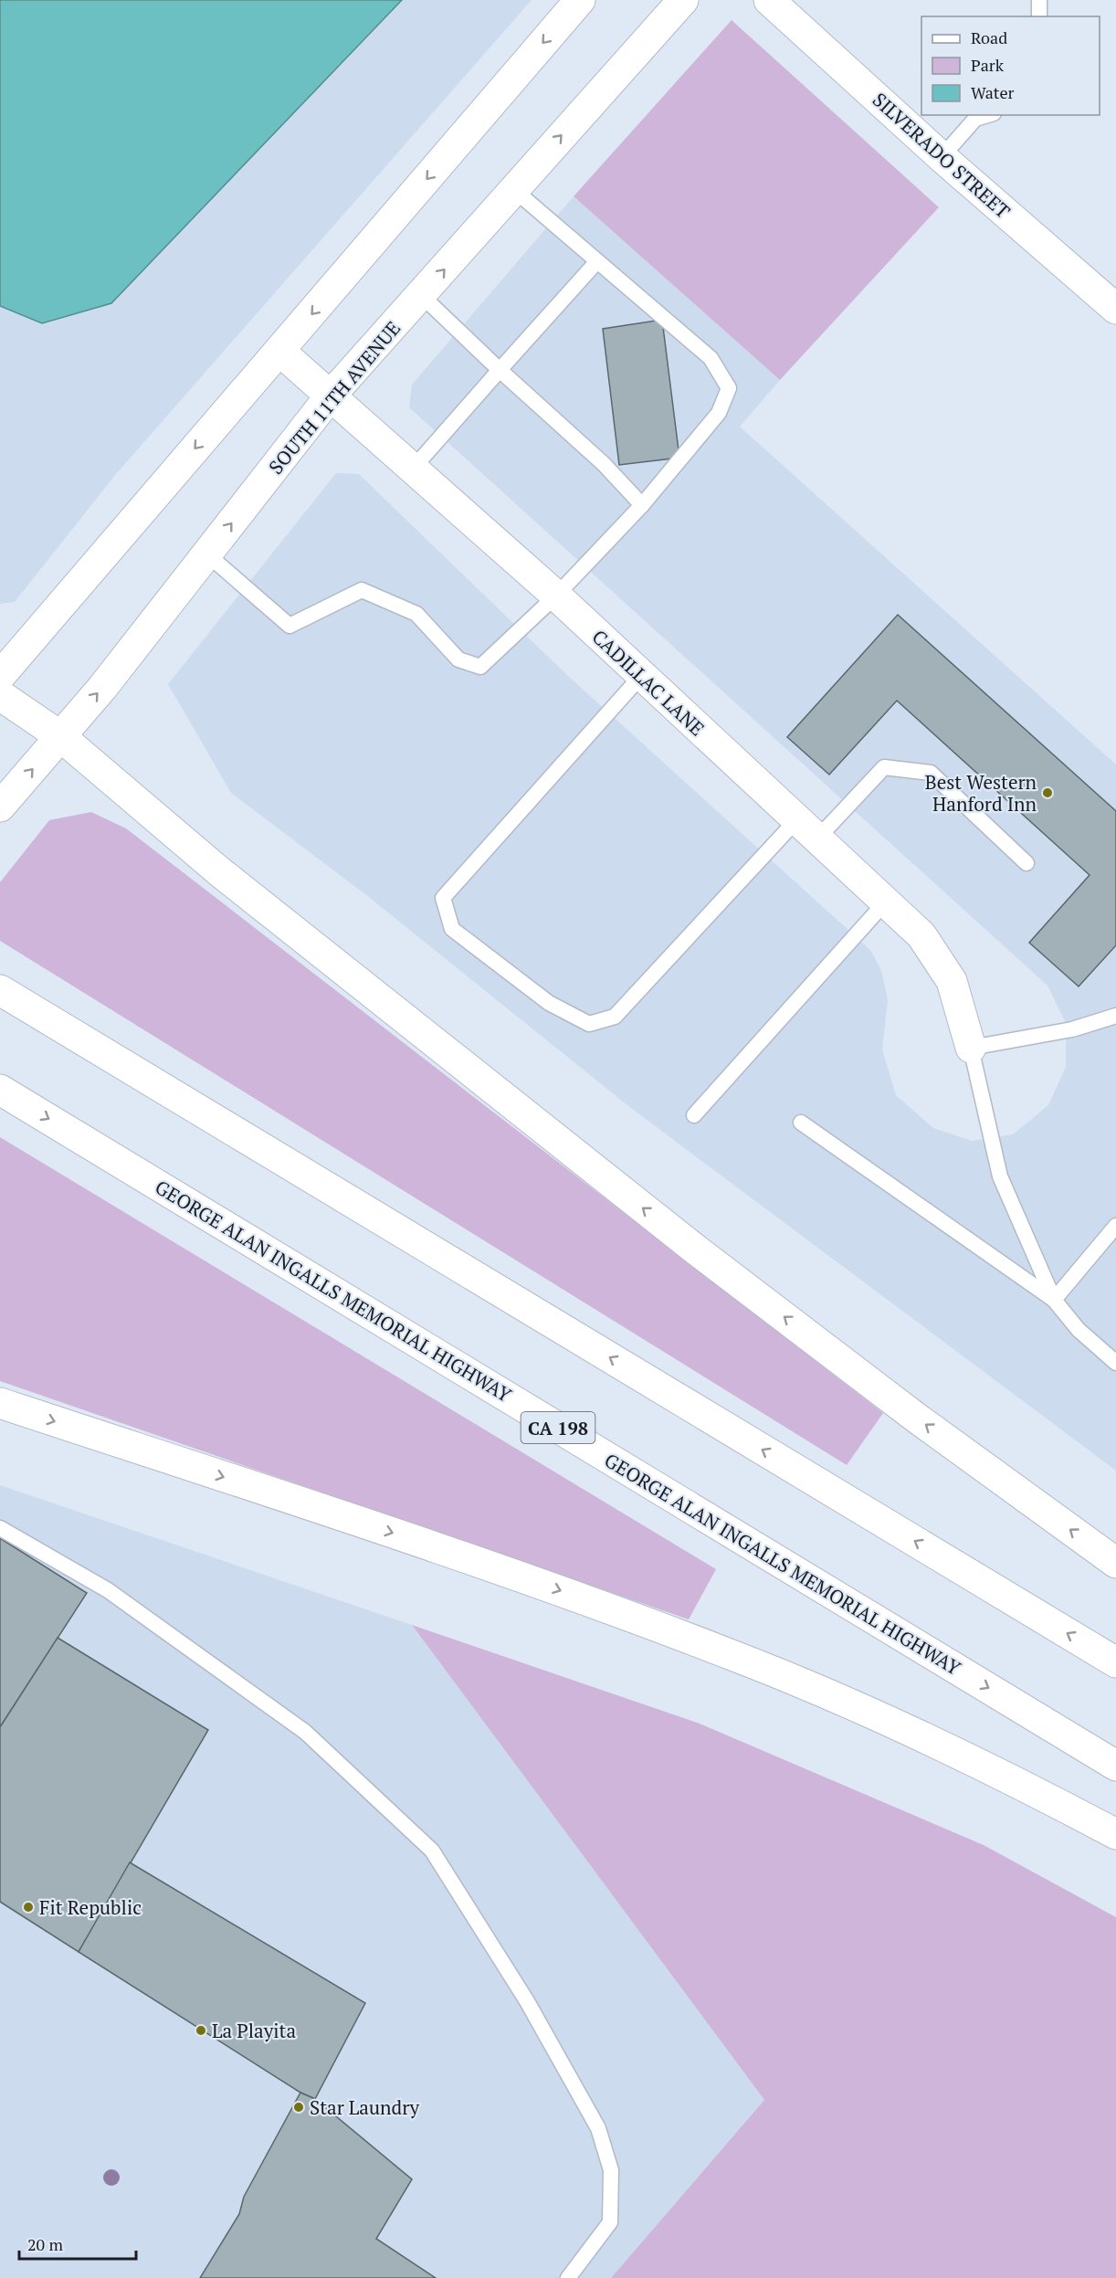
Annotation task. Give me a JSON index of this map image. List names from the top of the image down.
{
  "streets": {
    "main road": [
      "SILVERADO STREET",
      "SOUTH 11TH AVENUE",
      "CADILLAC LANE",
      "GEORGE ALAN INGALLS MEMORIAL HIGHWAY",
      "CA 198"
    ]
  },
  "crossings": [
    ["SOUTH 11TH AVENUE", "CADILLAC LANE"]
  ],
  "places": [
    "Best Western Hanford Inn",
    "Fit Republic",
    "La Playita",
    "Star Laundry"
  ],
  "legend": ["Road", "Park", "Water"],
  "scale_bar": "20 m"
}
